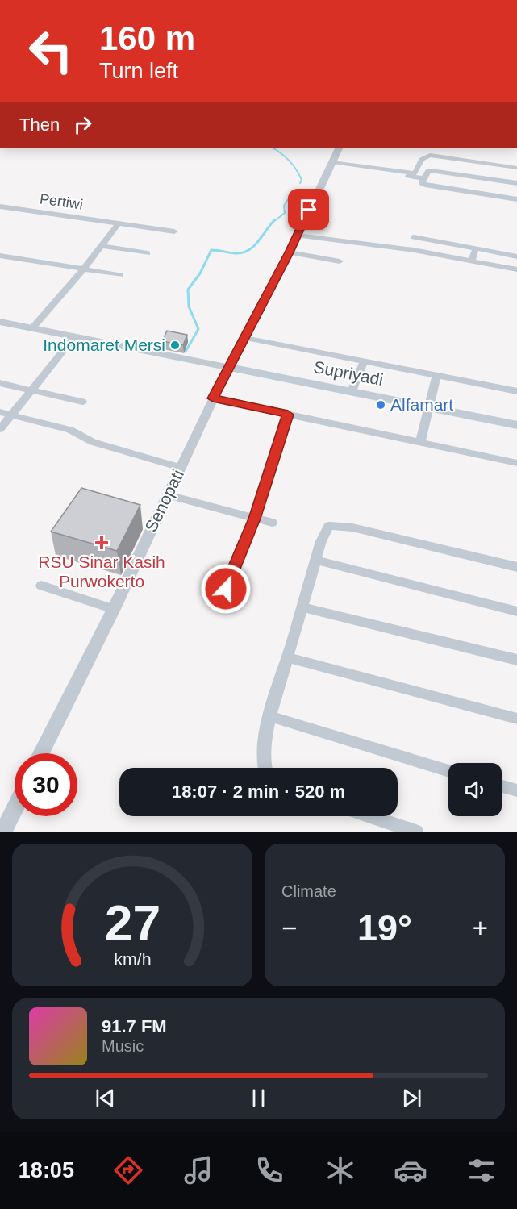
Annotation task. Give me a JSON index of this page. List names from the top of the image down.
{
  "streets": {
    "main road": ["Supriyadi"],
    "street": ["Pertiwi", "Senopati"]
  },
  "crossings": [
    ["Supriyadi", "Senopati"]
  ],
  "places": {
    "other": ["Indomaret Mersi", "Alfamart"],
    "health": ["RSU Sinar Kasih Purwokerto"]
  },
  "page": {
    "turn": ["160 m", "Turn left"],
    "then": "Then",
    "limit": "30",
    "trip": "18:07 · 2 min · 520 m",
    "tile": "Climate",
    "heat": ["−", "19°", "+"],
    "song": ["91.7 FM", "Music"],
    "tabs": "18:05",
    "gauge": ["27", "km/h"]
  }
}
